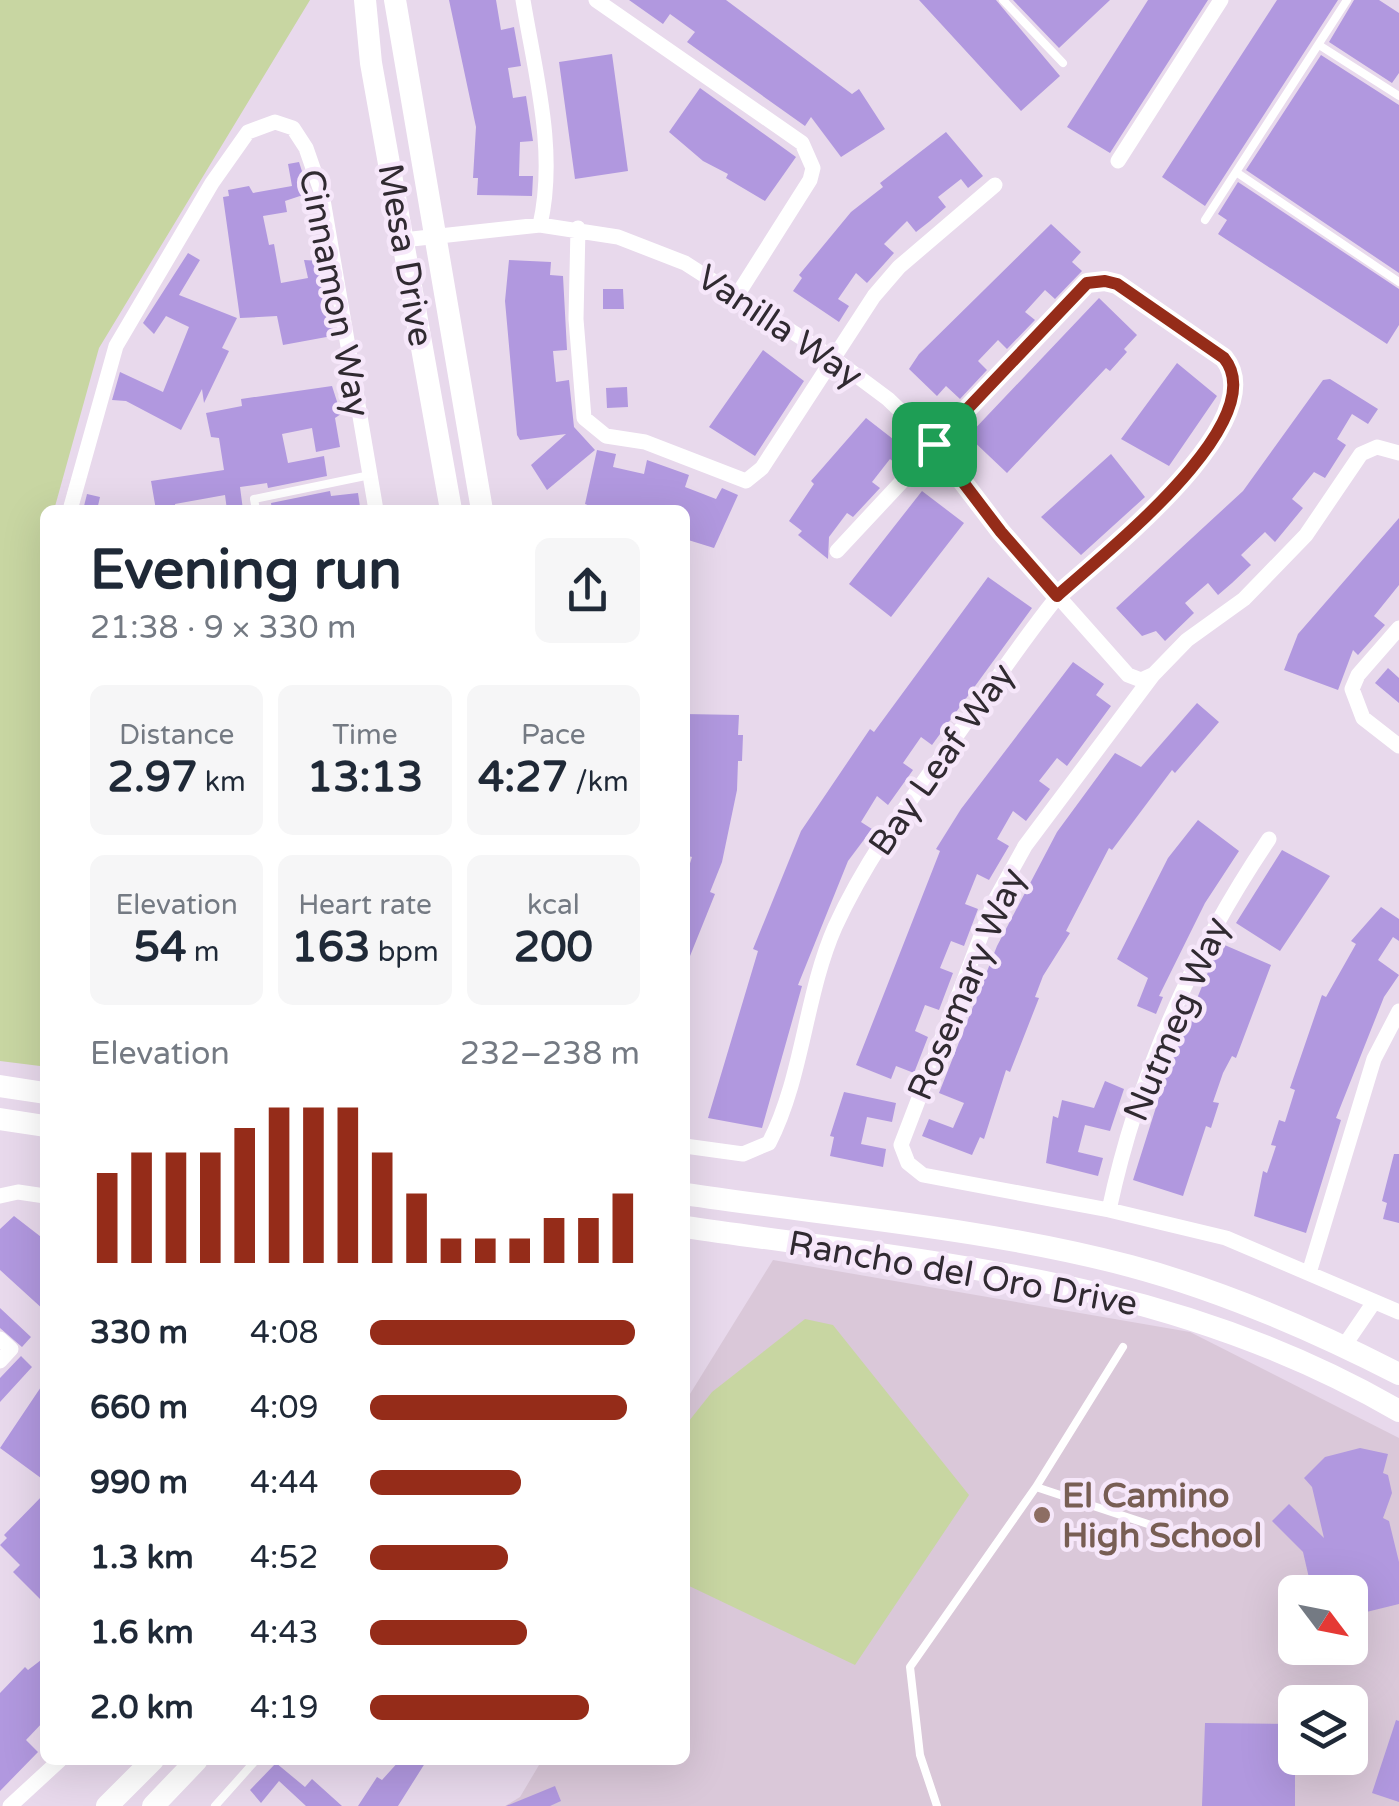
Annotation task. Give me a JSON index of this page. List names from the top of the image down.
{
  "streets": {
    "main road": ["Mesa Drive", "Rancho del Oro Drive"],
    "street": [
      "Cinnamon Way",
      "Vanilla Way",
      "Bay Leaf Way",
      "Rosemary Way",
      "Nutmeg Way"
    ]
  },
  "crossings": [
    ["Mesa Drive", "Vanilla Way"],
    ["Vanilla Way", "Bay Leaf Way"],
    ["Vanilla Way", "Rosemary Way"],
    ["Rosemary Way", "Nutmeg Way"]
  ],
  "places": ["El Camino High School"],
  "north": "bottom right",
  "page": {
    "heading": ["Evening run", "21:38 · 9 × 330 m"],
    "stats": [
      ["Distance", "2.97 km"],
      ["Time", "13:13"],
      ["Pace", "4:27 /km"],
      ["Elevation", "54 m"],
      ["Heart rate", "163 bpm"],
      ["kcal", "200"]
    ],
    "chart": ["Elevation", "232–238 m"],
    "list": [
      {
        "name": "330 m",
        "note": "4:08"
      },
      {
        "name": "660 m",
        "note": "4:09"
      },
      {
        "name": "990 m",
        "note": "4:44"
      },
      {
        "name": "1.3 km",
        "note": "4:52"
      },
      {
        "name": "1.6 km",
        "note": "4:43"
      },
      {
        "name": "2.0 km",
        "note": "4:19"
      }
    ]
  }
}
